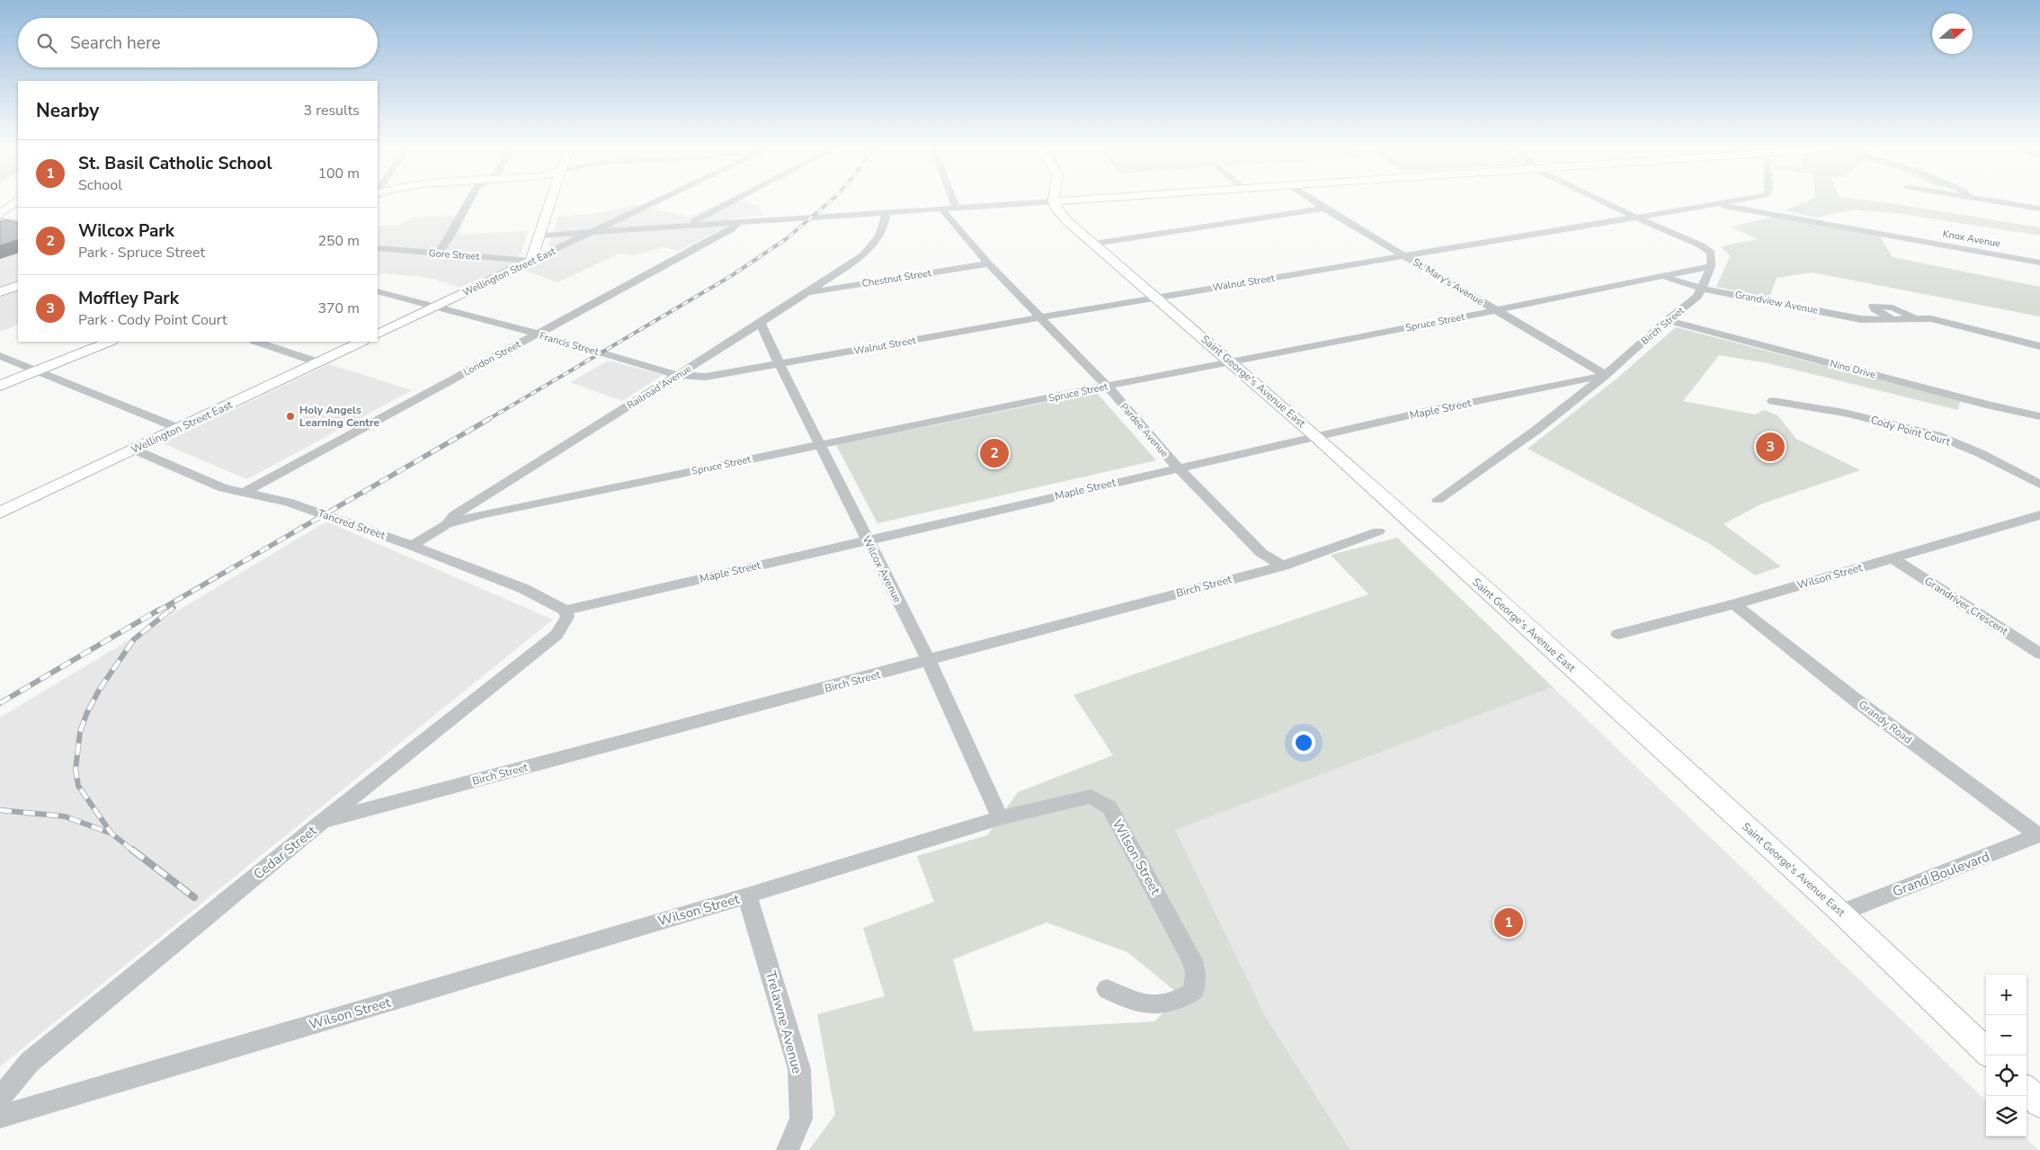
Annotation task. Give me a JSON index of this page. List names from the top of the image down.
{
  "streets": {
    "main road": ["Wellington Street East", "Saint George's Avenue East"],
    "street": [
      "Knox Avenue",
      "Gore Street",
      "Chestnut Street",
      "St. Mary's Avenue",
      "Walnut Street",
      "Grandview Avenue",
      "Spruce Street",
      "Birch Street",
      "Francis Street",
      "London Street",
      "Nino Drive",
      "Railroad Avenue",
      "Maple Street",
      "Pardee Avenue",
      "Cody Point Court",
      "Tancred Street",
      "Wilcox Avenue",
      "Wilson Street",
      "Grandriver Crescent",
      "Grandy Road",
      "Cedar Street",
      "Grand Boulevard",
      "Trelawne Avenue"
    ]
  },
  "crossings": [
    ["Knox Avenue", "Walnut Street"],
    ["Gore Street", "Wellington Street East"],
    ["Wellington Street East", "Francis Street"],
    ["Wellington Street East", "Tancred Street"],
    ["Chestnut Street", "Railroad Avenue"],
    ["Chestnut Street", "Pardee Avenue"],
    ["St. Mary's Avenue", "Walnut Street"],
    ["St. Mary's Avenue", "Spruce Street"],
    ["St. Mary's Avenue", "Birch Street"],
    ["St. Mary's Avenue", "Maple Street"],
    ["Walnut Street", "Francis Street"],
    ["Walnut Street", "Saint George's Avenue East"],
    ["Walnut Street", "Railroad Avenue"],
    ["Walnut Street", "Pardee Avenue"],
    ["Walnut Street", "Wilcox Avenue"],
    ["Grandview Avenue", "Spruce Street"],
    ["Grandview Avenue", "Birch Street"],
    ["Spruce Street", "Birch Street"],
    ["Spruce Street", "Saint George's Avenue East"],
    ["Spruce Street", "Railroad Avenue"],
    ["Spruce Street", "Pardee Avenue"],
    ["Spruce Street", "Wilcox Avenue"],
    ["Birch Street", "Nino Drive"],
    ["Birch Street", "Maple Street"],
    ["Birch Street", "Pardee Avenue"],
    ["Birch Street", "Wilcox Avenue"],
    ["Birch Street", "Cedar Street"],
    ["Francis Street", "London Street"],
    ["Francis Street", "Railroad Avenue"],
    ["London Street", "Tancred Street"],
    ["Saint George's Avenue East", "Maple Street"],
    ["Saint George's Avenue East", "Grand Boulevard"],
    ["Railroad Avenue", "Tancred Street"],
    ["Railroad Avenue", "Wilcox Avenue"],
    ["Maple Street", "Pardee Avenue"],
    ["Maple Street", "Tancred Street"],
    ["Maple Street", "Wilcox Avenue"],
    ["Maple Street", "Cedar Street"],
    ["Tancred Street", "Cedar Street"],
    ["Wilcox Avenue", "Wilson Street"],
    ["Wilson Street", "Grandriver Crescent"],
    ["Wilson Street", "Grandy Road"],
    ["Wilson Street", "Trelawne Avenue"],
    ["Grandy Road", "Grand Boulevard"]
  ],
  "places": ["Holy Angels Learning Centre"],
  "north": "right",
  "page": {
    "search": "Search here",
    "heading": ["Nearby", "3 results"],
    "list": [
      {
        "mark": "1",
        "name": "St. Basil Catholic School",
        "note": "School",
        "value": "100 m"
      },
      {
        "mark": "2",
        "name": "Wilcox Park",
        "note": "Park · Spruce Street",
        "value": "250 m"
      },
      {
        "mark": "3",
        "name": "Moffley Park",
        "note": "Park · Cody Point Court",
        "value": "370 m"
      }
    ],
    "pins": ["3", "2", "1"],
    "map_buttons": ["+", "−"]
  }
}
